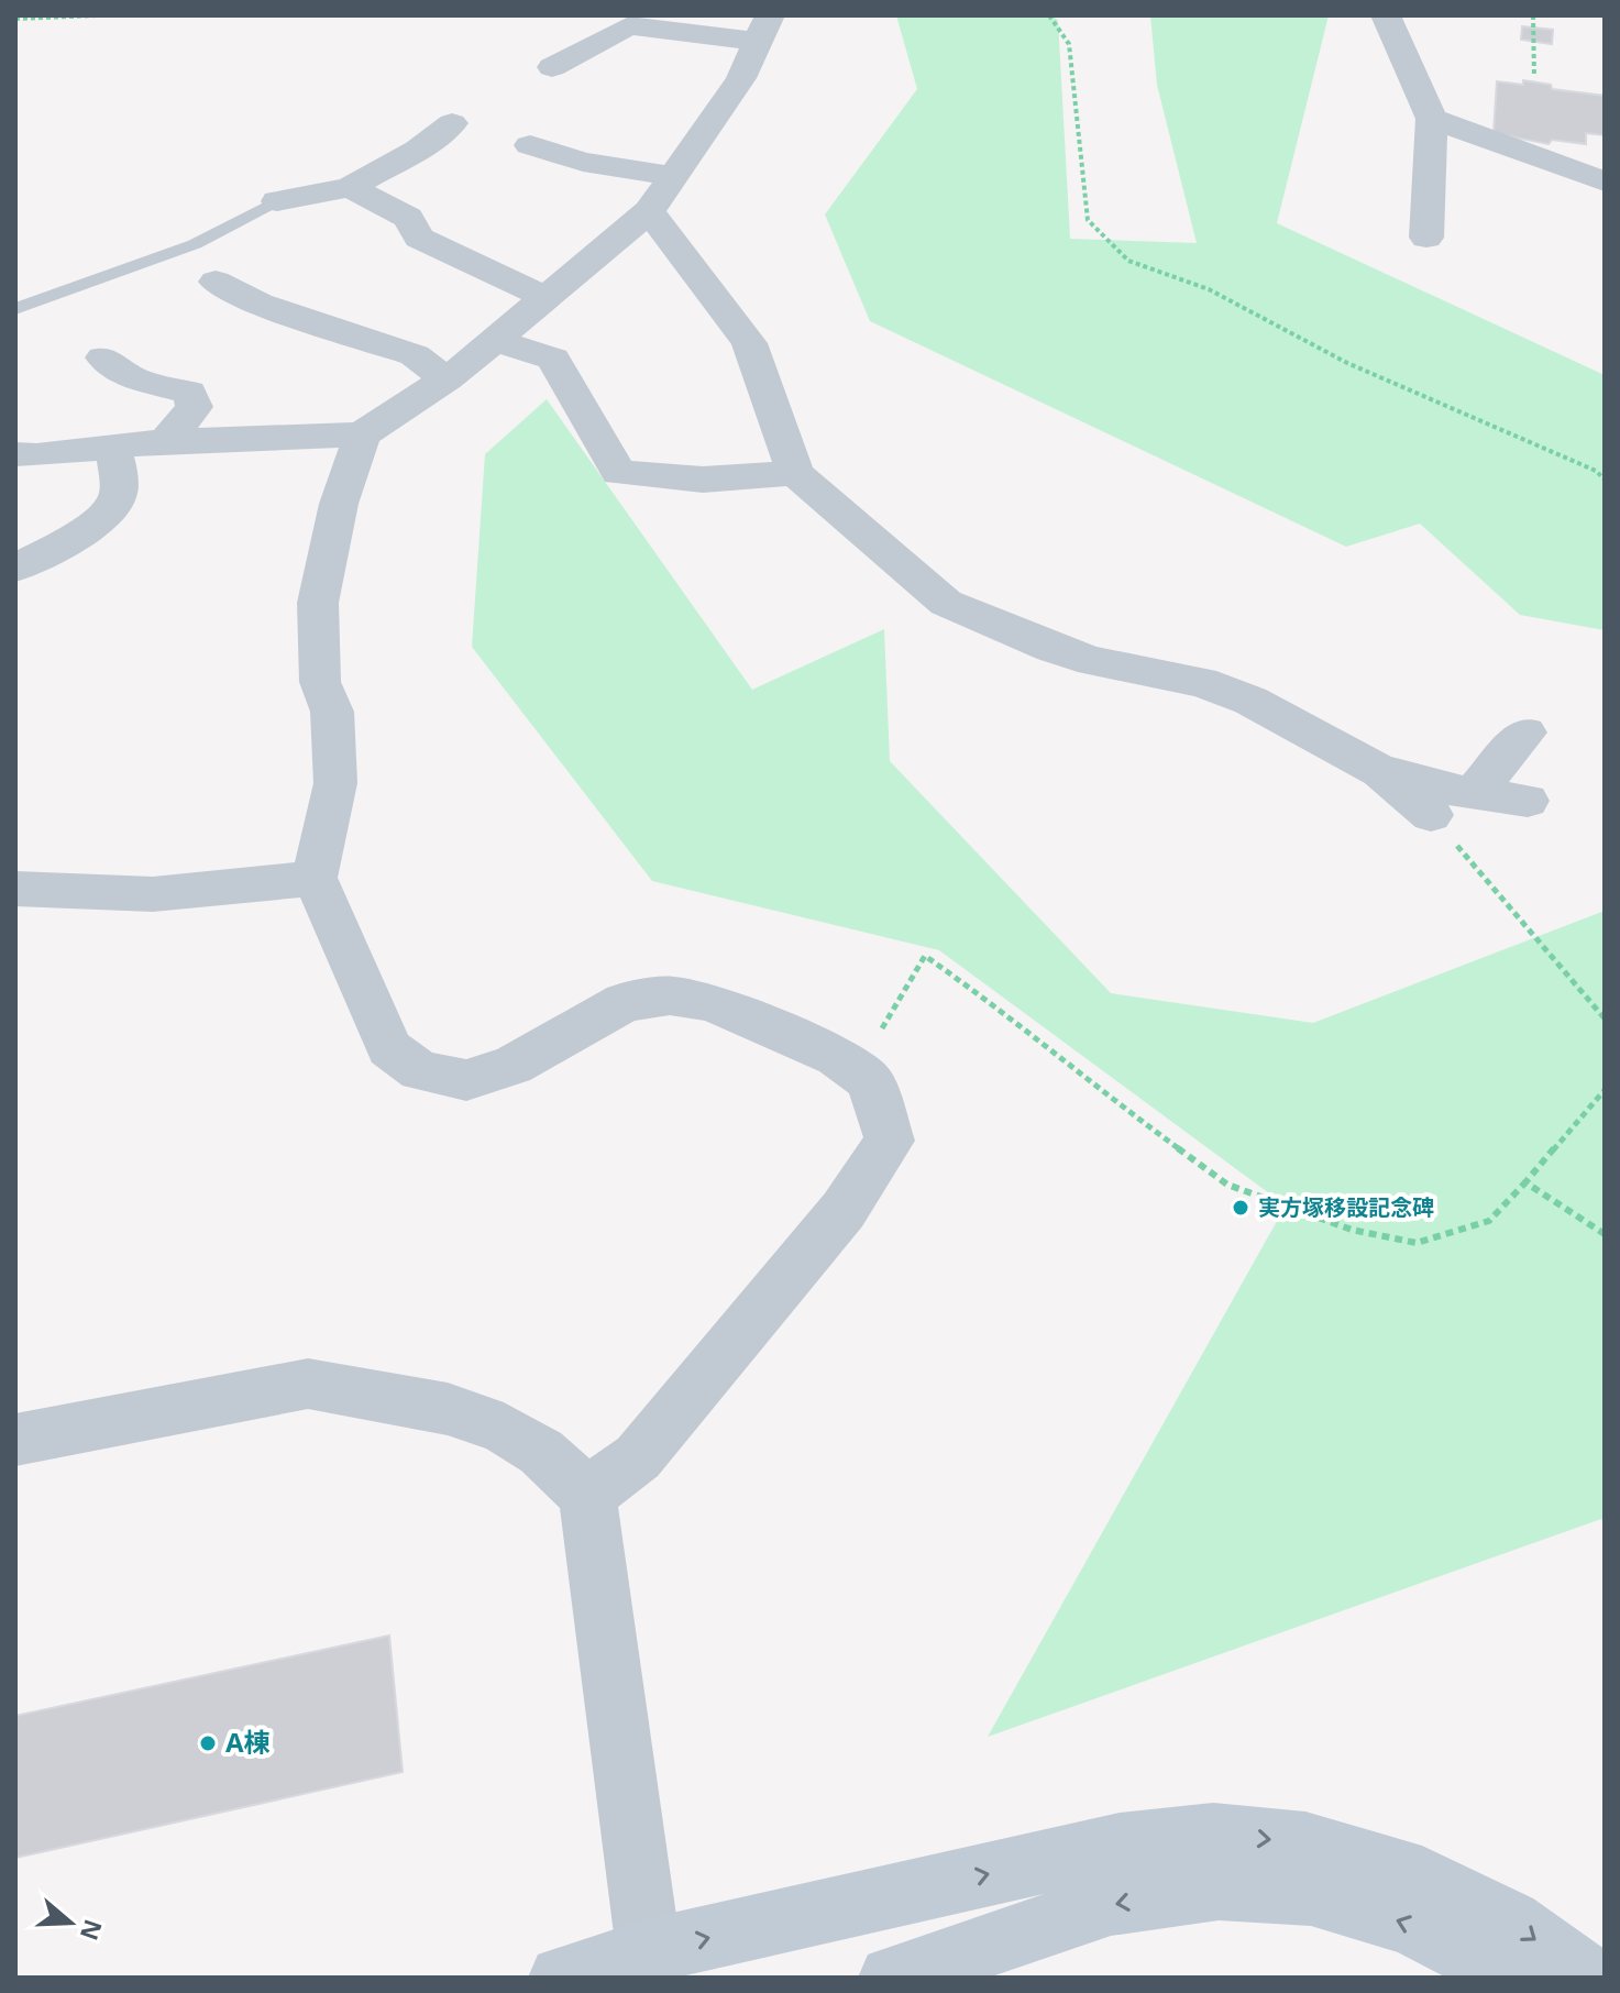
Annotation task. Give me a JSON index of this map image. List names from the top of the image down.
{
  "places": ["実方塚移設記念碑", "A棟"],
  "north": "right"
}
